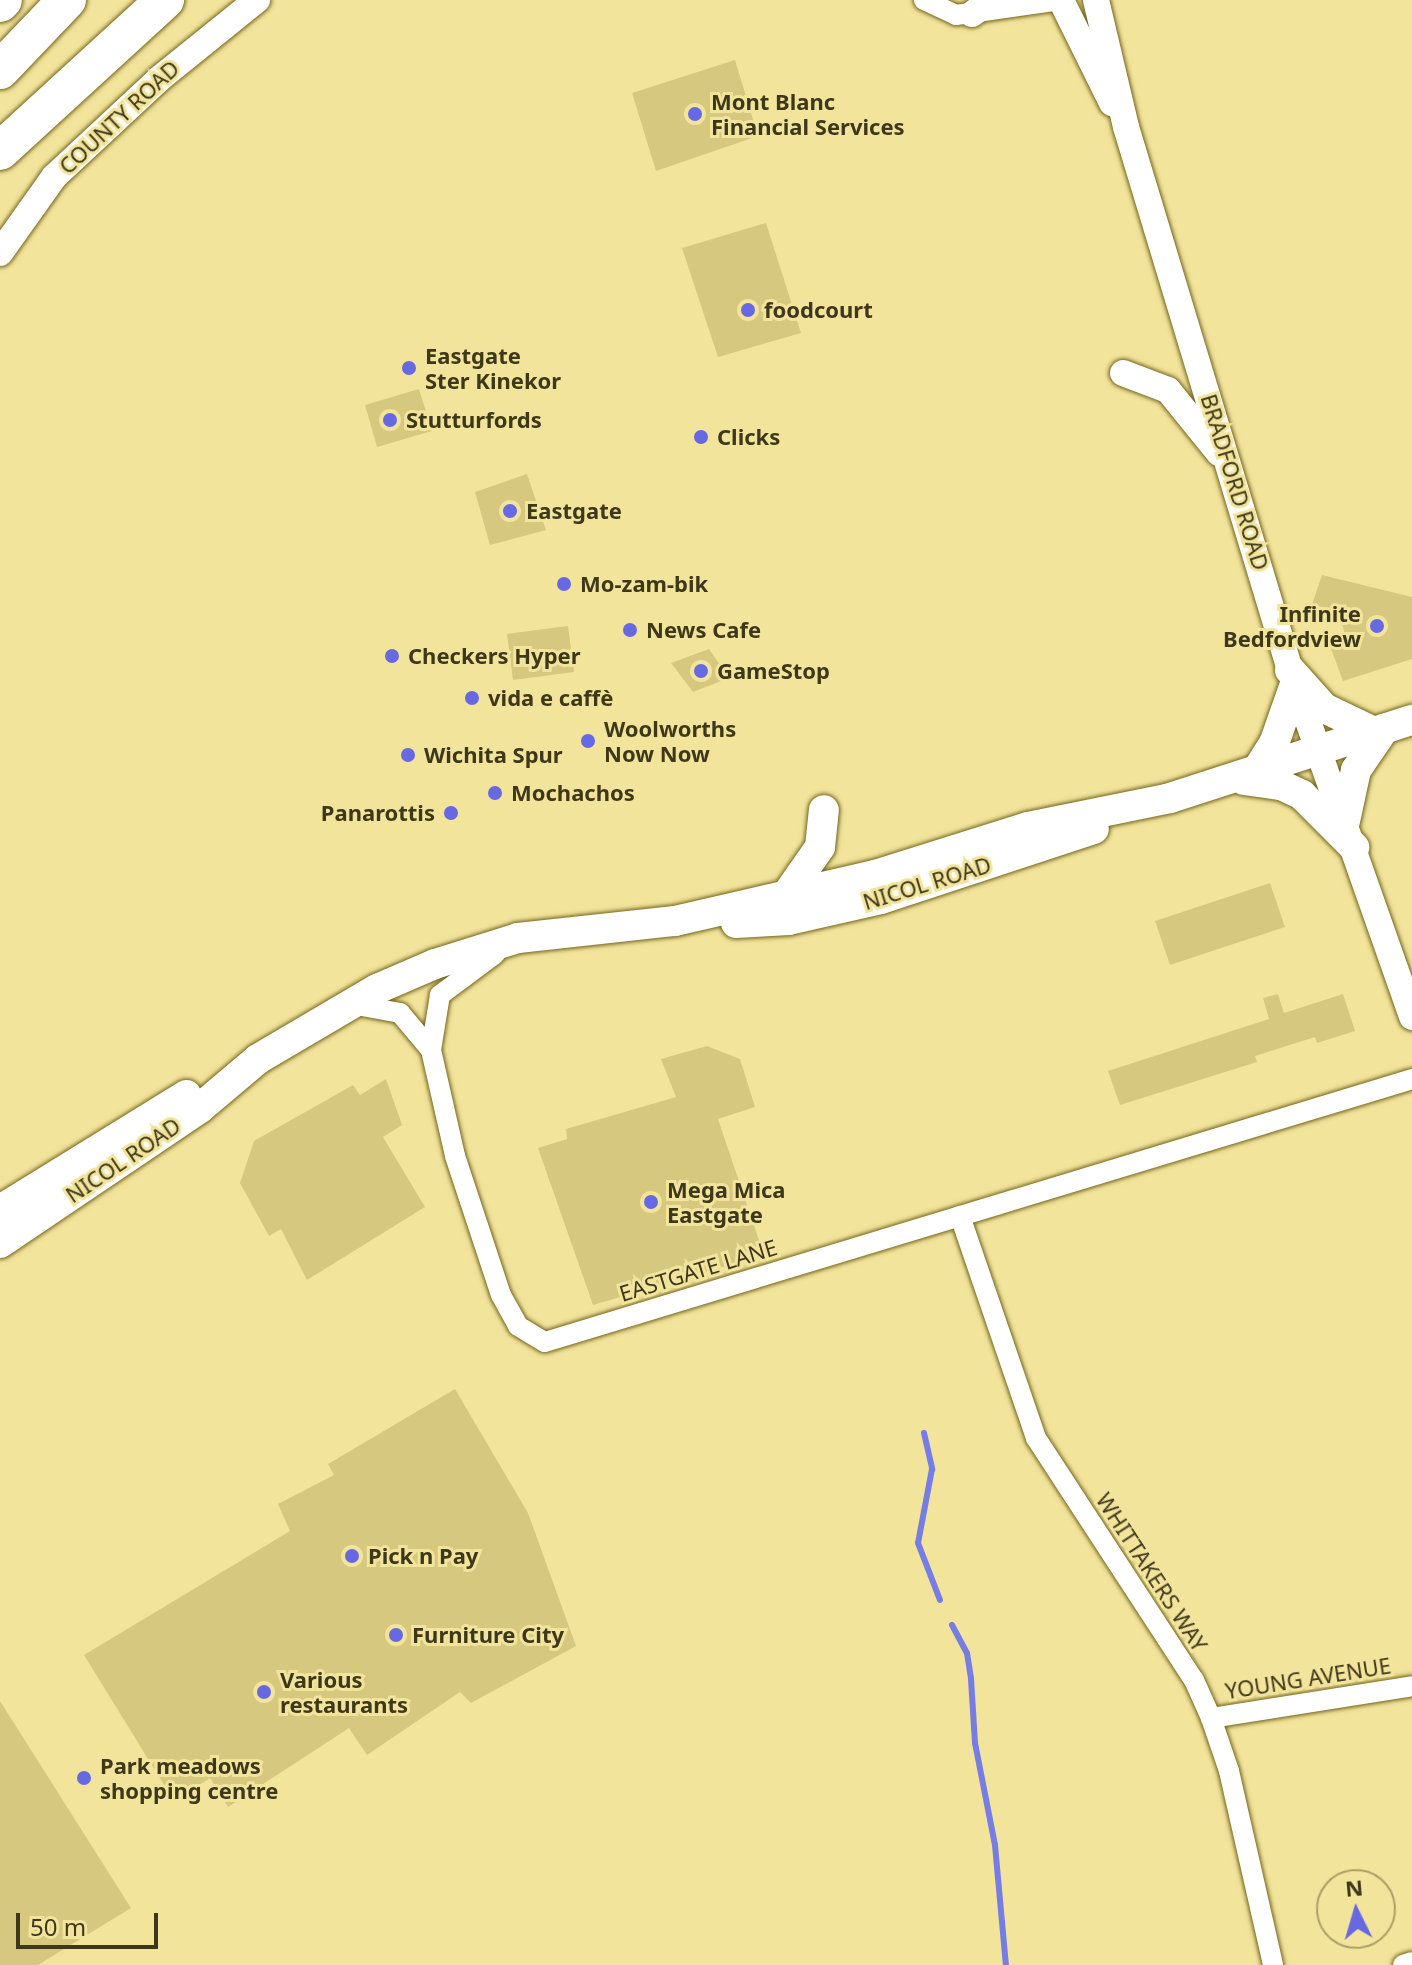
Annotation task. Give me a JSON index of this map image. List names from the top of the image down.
{
  "streets": {
    "main road": ["NICOL ROAD"],
    "street": [
      "COUNTY ROAD",
      "BRADFORD ROAD",
      "EASTGATE LANE",
      "WHITTAKERS WAY",
      "YOUNG AVENUE"
    ]
  },
  "crossings": [
    ["BRADFORD ROAD", "NICOL ROAD"],
    ["NICOL ROAD", "EASTGATE LANE"],
    ["EASTGATE LANE", "WHITTAKERS WAY"],
    ["WHITTAKERS WAY", "YOUNG AVENUE"]
  ],
  "places": [
    "Mont Blanc Financial Services",
    "foodcourt",
    "Eastgate Ster Kinekor",
    "Stutturfords",
    "Clicks",
    "Eastgate",
    "Mo-zam-bik",
    "Infinite Bedfordview",
    "News Cafe",
    "Checkers Hyper",
    "GameStop",
    "vida e caffè",
    "Woolworths Now Now",
    "Wichita Spur",
    "Mochachos",
    "Panarottis",
    "Mega Mica Eastgate",
    "Pick n Pay",
    "Furniture City",
    "Various restaurants",
    "Park meadows shopping centre"
  ],
  "scale_bar": "50 m",
  "north": "top"
}
